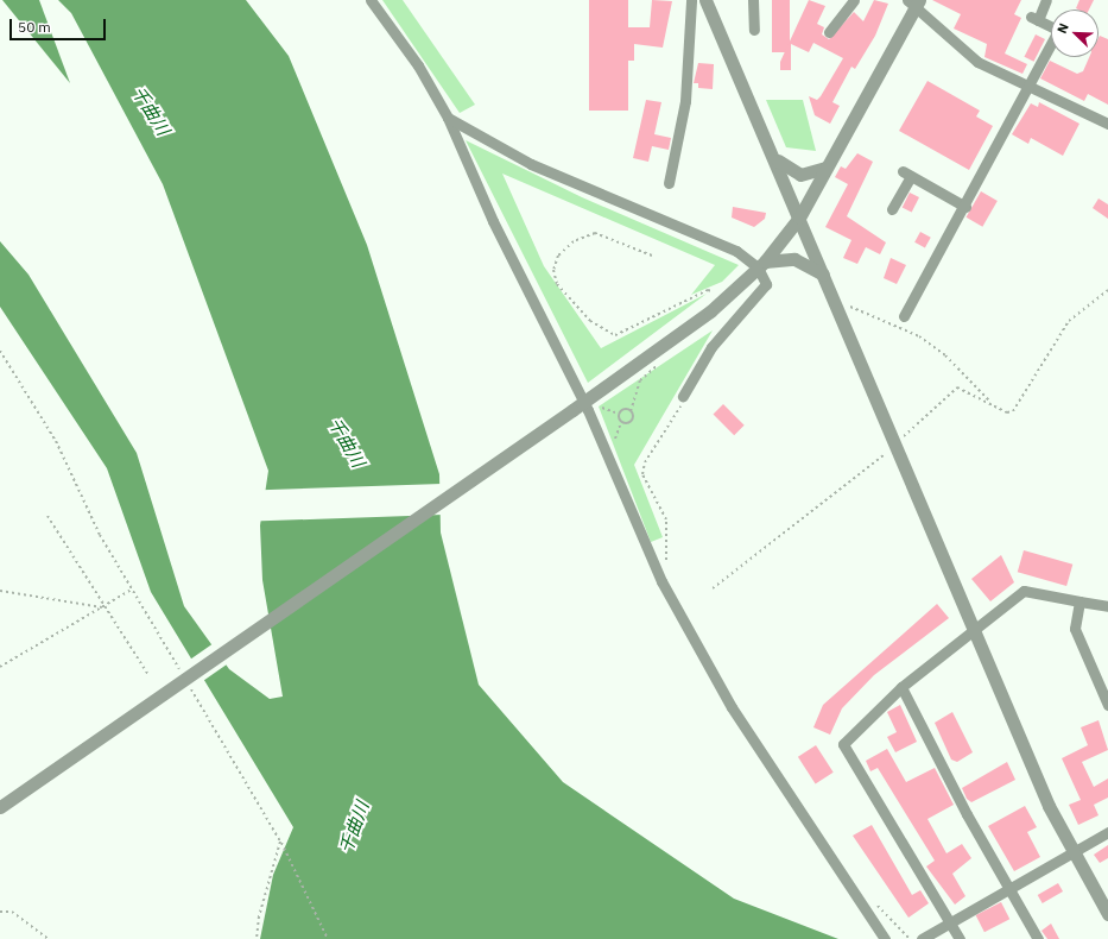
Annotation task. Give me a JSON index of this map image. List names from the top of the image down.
{
  "water": ["千曲川"],
  "scale_bar": "50 m",
  "north": "top left"
}
